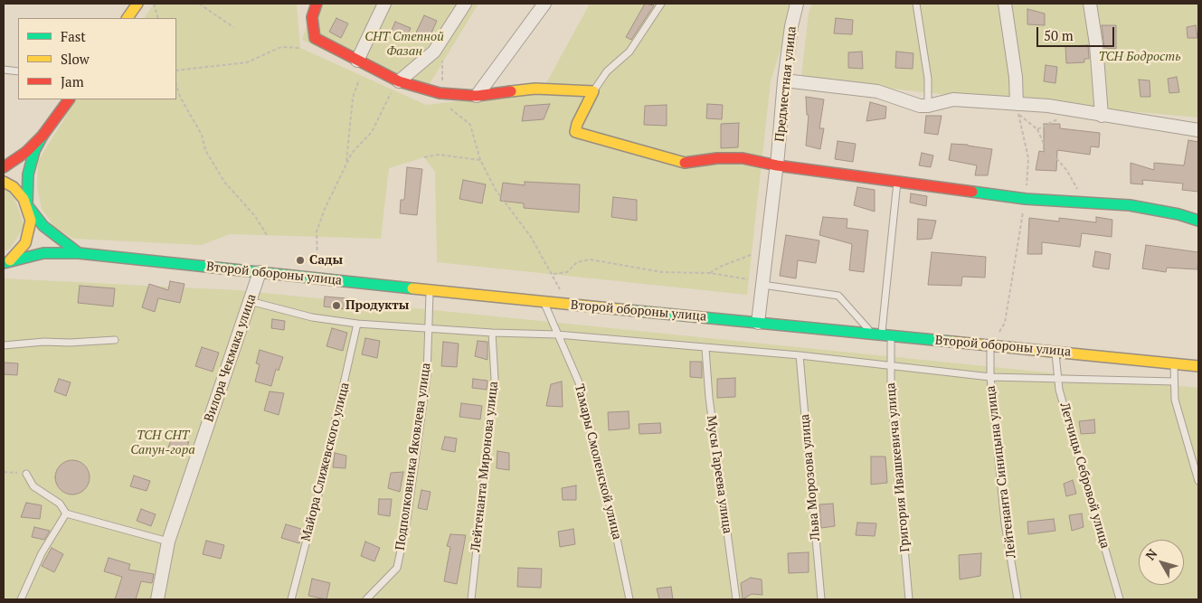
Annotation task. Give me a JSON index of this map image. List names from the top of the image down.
{
  "streets": {
    "main road": ["Второй обороны улица"],
    "street": ["Предместная улица", "Вилора Чекмака улица"],
    "lane": [
      "Подполковника Яковлева улица",
      "Майора Слижевского улица",
      "Тамары Смоленской улица",
      "Лейтенанта Миронова улица",
      "Григория Ивашкевича улица",
      "Лейтенанта Синицына улица",
      "Мусы Гареева улица",
      "Летчицы Себровой улица",
      "Льва Морозова улица"
    ]
  },
  "crossings": [
    ["Предместная улица", "Второй обороны улица"],
    ["Второй обороны улица", "Вилора Чекмака улица"],
    ["Второй обороны улица", "Подполковника Яковлева улица"],
    ["Второй обороны улица", "Тамары Смоленской улица"],
    ["Второй обороны улица", "Григория Ивашкевича улица"],
    ["Второй обороны улица", "Лейтенанта Синицына улица"],
    ["Второй обороны улица", "Летчицы Себровой улица"]
  ],
  "parks": ["СНТ Степной Фазан", "ТСН Бодрость", "ТСН СНТ Сапун-гора"],
  "places": ["Сады", "Продукты"],
  "legend": ["Fast", "Slow", "Jam"],
  "scale_bar": "50 m",
  "north": "top left"
}
